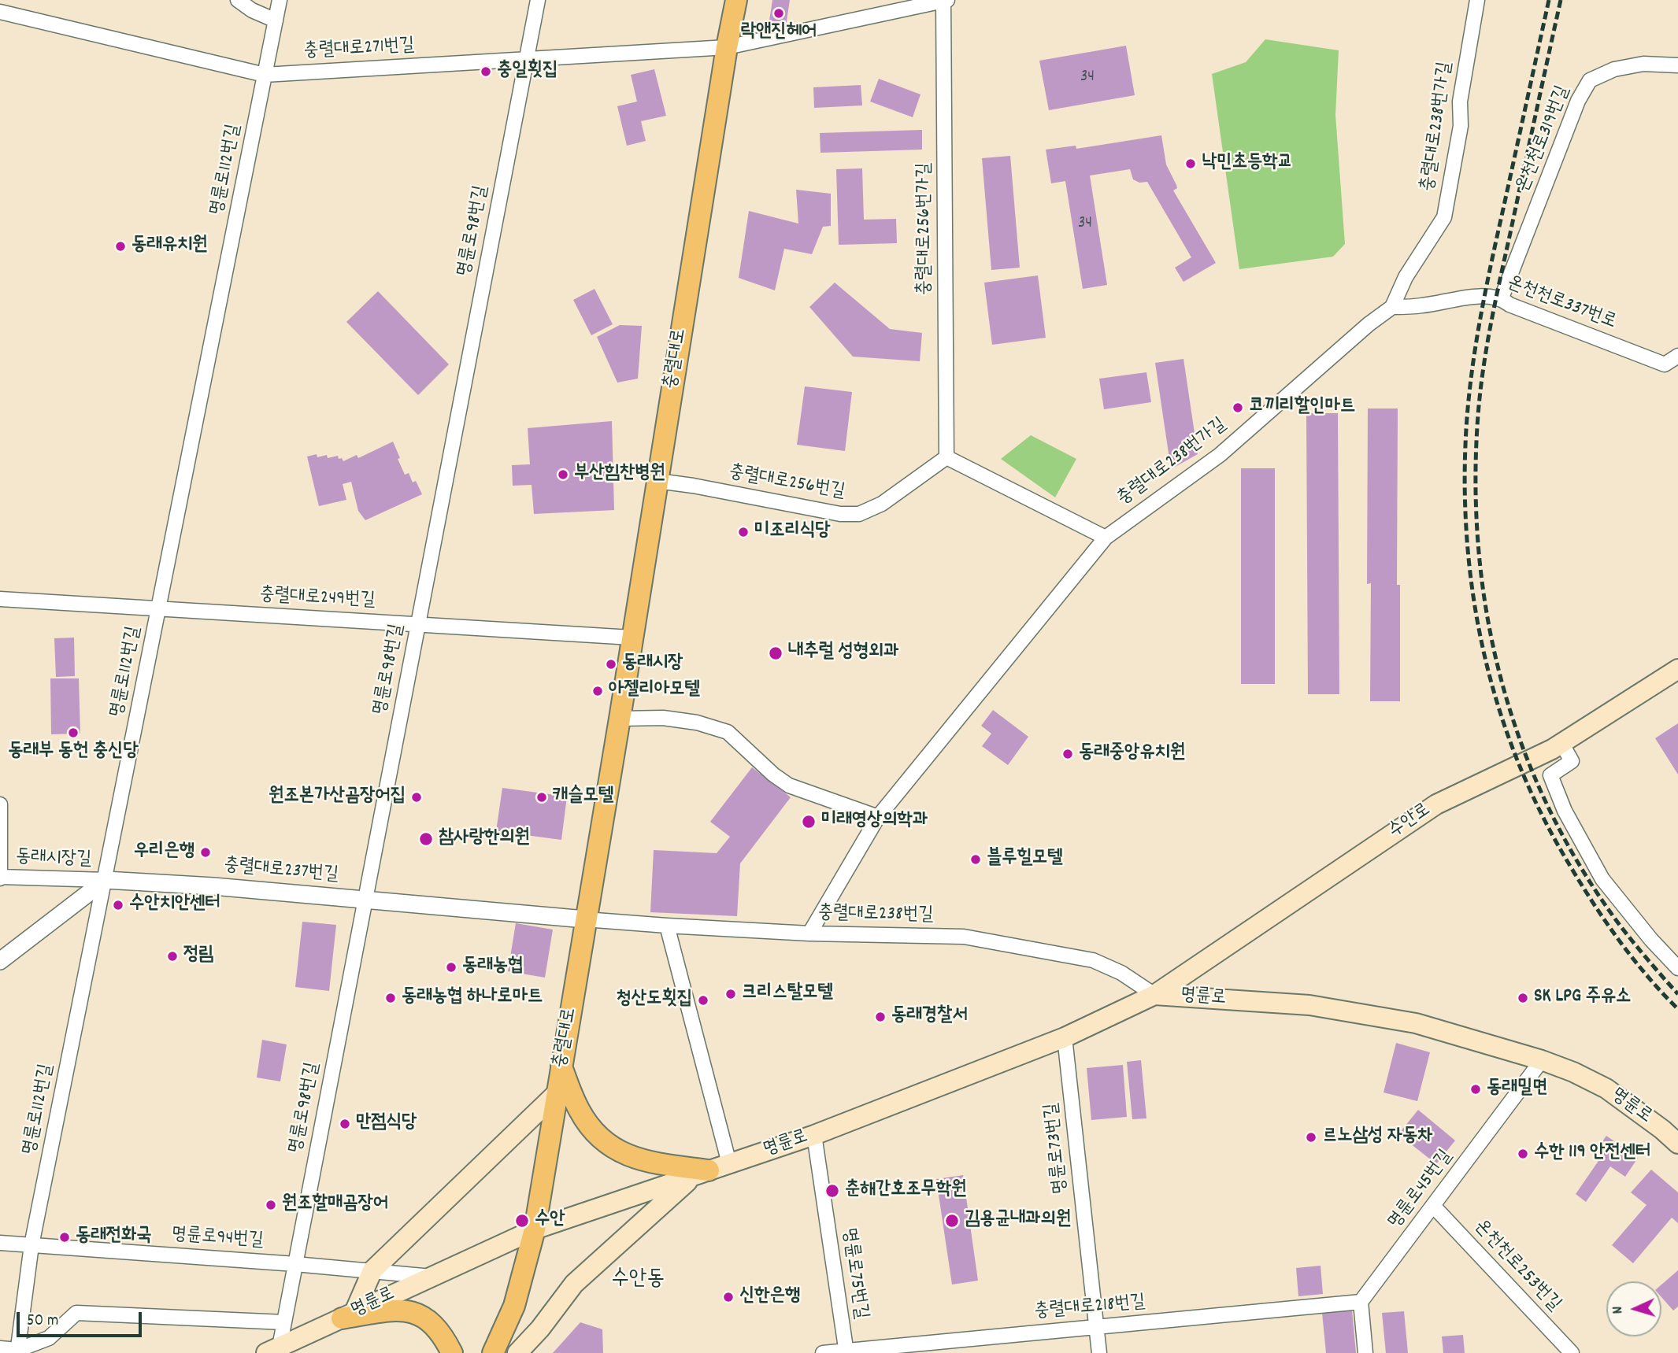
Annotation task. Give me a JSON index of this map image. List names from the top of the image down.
{
  "streets": {
    "main road": ["충렬대로", "수안로", "명륜로"],
    "street": [
      "충렬대로271번길",
      "충렬대로238번가길",
      "온천천로319번길",
      "명륜로112번길",
      "충렬대로256번가길",
      "명륜로98번길",
      "온천천로337번로",
      "충렬대로256번길",
      "충렬대로249번길",
      "동래시장길",
      "충렬대로237번길",
      "충렬대로238번길",
      "명륜로73번길",
      "명륜로45번길",
      "명륜로94번길",
      "온천천로253번길",
      "명륜로75번길",
      "충렬대로218번길"
    ]
  },
  "crossings": [
    ["충렬대로271번길", "명륜로112번길"],
    ["충렬대로271번길", "충렬대로256번가길"],
    ["충렬대로271번길", "명륜로98번길"],
    ["충렬대로271번길", "충렬대로"],
    ["충렬대로238번가길", "온천천로337번로"],
    ["충렬대로238번가길", "충렬대로238번길"],
    ["온천천로319번길", "온천천로337번로"],
    ["명륜로112번길", "충렬대로249번길"],
    ["명륜로112번길", "동래시장길"],
    ["명륜로112번길", "충렬대로237번길"],
    ["명륜로112번길", "명륜로94번길"],
    ["충렬대로256번가길", "충렬대로256번길"],
    ["명륜로98번길", "충렬대로249번길"],
    ["명륜로98번길", "충렬대로237번길"],
    ["명륜로98번길", "명륜로"],
    ["명륜로98번길", "명륜로94번길"],
    ["충렬대로", "충렬대로256번길"],
    ["충렬대로", "충렬대로249번길"],
    ["충렬대로", "충렬대로237번길"],
    ["충렬대로", "충렬대로238번길"],
    ["충렬대로", "명륜로"],
    ["수안로", "충렬대로238번길"],
    ["수안로", "명륜로"],
    ["동래시장길", "충렬대로237번길"],
    ["충렬대로237번길", "충렬대로238번길"],
    ["충렬대로238번길", "명륜로"],
    ["명륜로", "명륜로73번길"],
    ["명륜로", "명륜로45번길"],
    ["명륜로", "명륜로94번길"],
    ["명륜로", "명륜로75번길"],
    ["명륜로73번길", "충렬대로218번길"],
    ["명륜로45번길", "온천천로253번길"],
    ["명륜로45번길", "충렬대로218번길"],
    ["명륜로75번길", "충렬대로218번길"]
  ],
  "districts": ["수안동"],
  "places": [
    "락앤진헤어",
    "충일횟집",
    "낙민초등학교",
    "동래유치원",
    "코끼리할인마트",
    "부산힘찬병원",
    "미조리식당",
    "내추럴 성형외과",
    "동래시장",
    "아젤리아모텔",
    "동래부 동헌 충신당",
    "동래중앙유치원",
    "원조본가산곰장어집",
    "캐슬모텔",
    "미래영상의학과",
    "참사랑한의원",
    "우리은행",
    "블루힐모텔",
    "수안치안센터",
    "정림",
    "동래농협",
    "크리스탈모텔",
    "동래농협 하나로마트",
    "SK LPG 주유소",
    "청산도횟집",
    "동래경찰서",
    "동래밀면",
    "만점식당",
    "르노삼성 자동차",
    "수한 119 안전센터",
    "춘해간호조무학원",
    "원조할매곰장어",
    "수안",
    "김용균내과의원",
    "동래전화국",
    "신한은행"
  ],
  "house_numbers": ["34", "34"],
  "scale_bar": "50 m",
  "north": "left"
}
